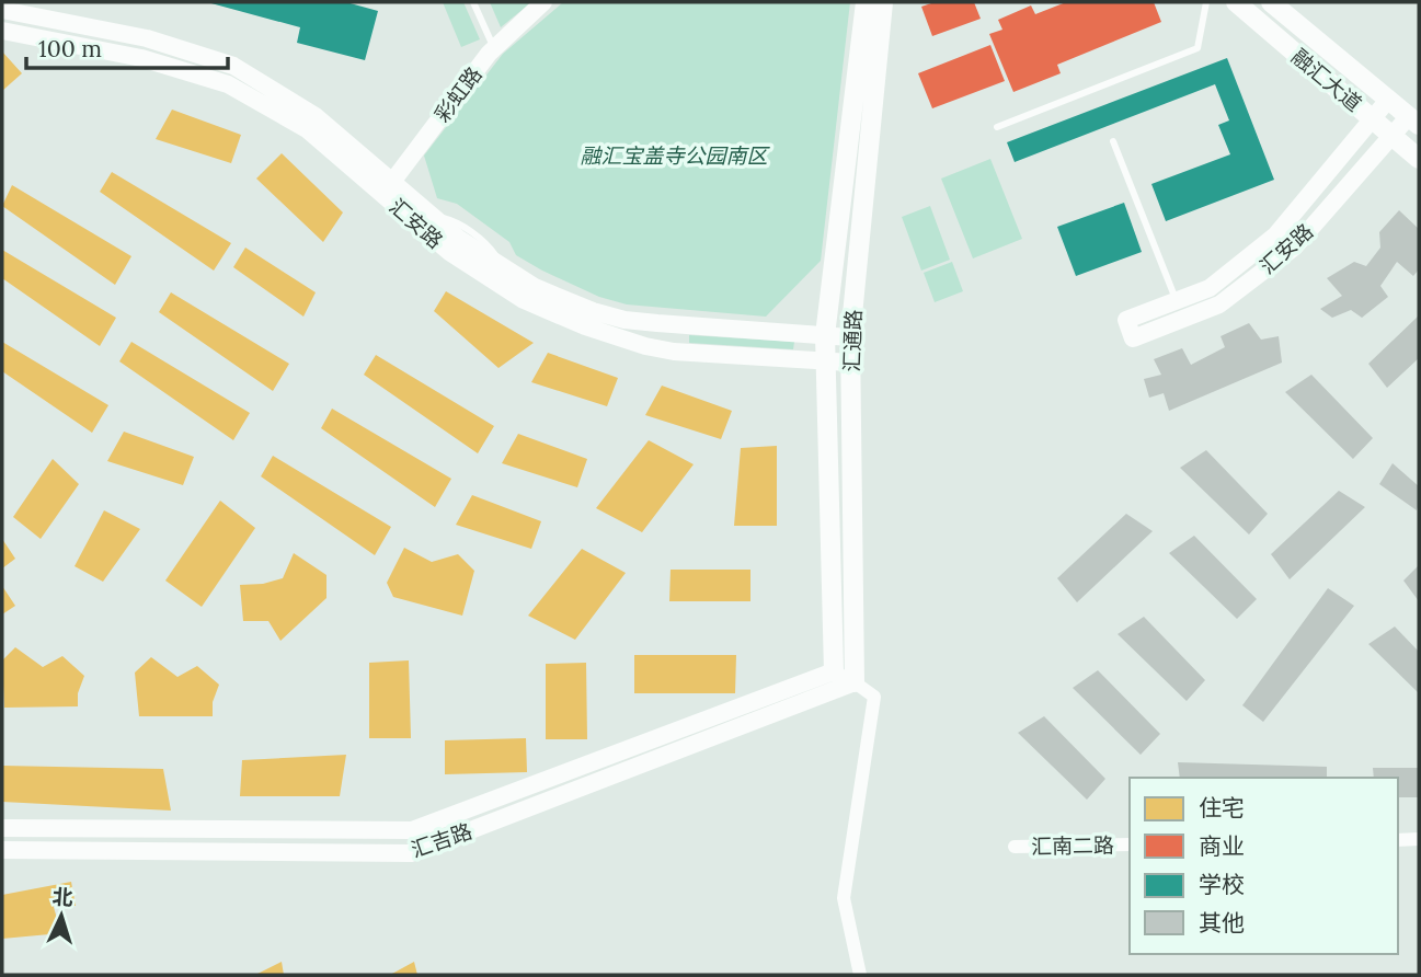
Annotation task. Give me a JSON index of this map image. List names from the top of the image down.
{
  "streets": {
    "main road": ["融汇大道", "汇通路"],
    "street": [
      "彩虹路",
      "汇安路",
      "汇吉路",
      "汇南二路"
    ]
  },
  "crossings": [
    ["融汇大道", "汇安路"],
    ["彩虹路", "汇安路"],
    ["汇安路", "汇通路"],
    ["汇通路", "汇吉路"]
  ],
  "parks": ["融汇宝盖寺公园南区"],
  "legend": [
    "住宅",
    "商业",
    "学校",
    "其他"
  ],
  "scale_bar": "100 m",
  "north": "top"
}
